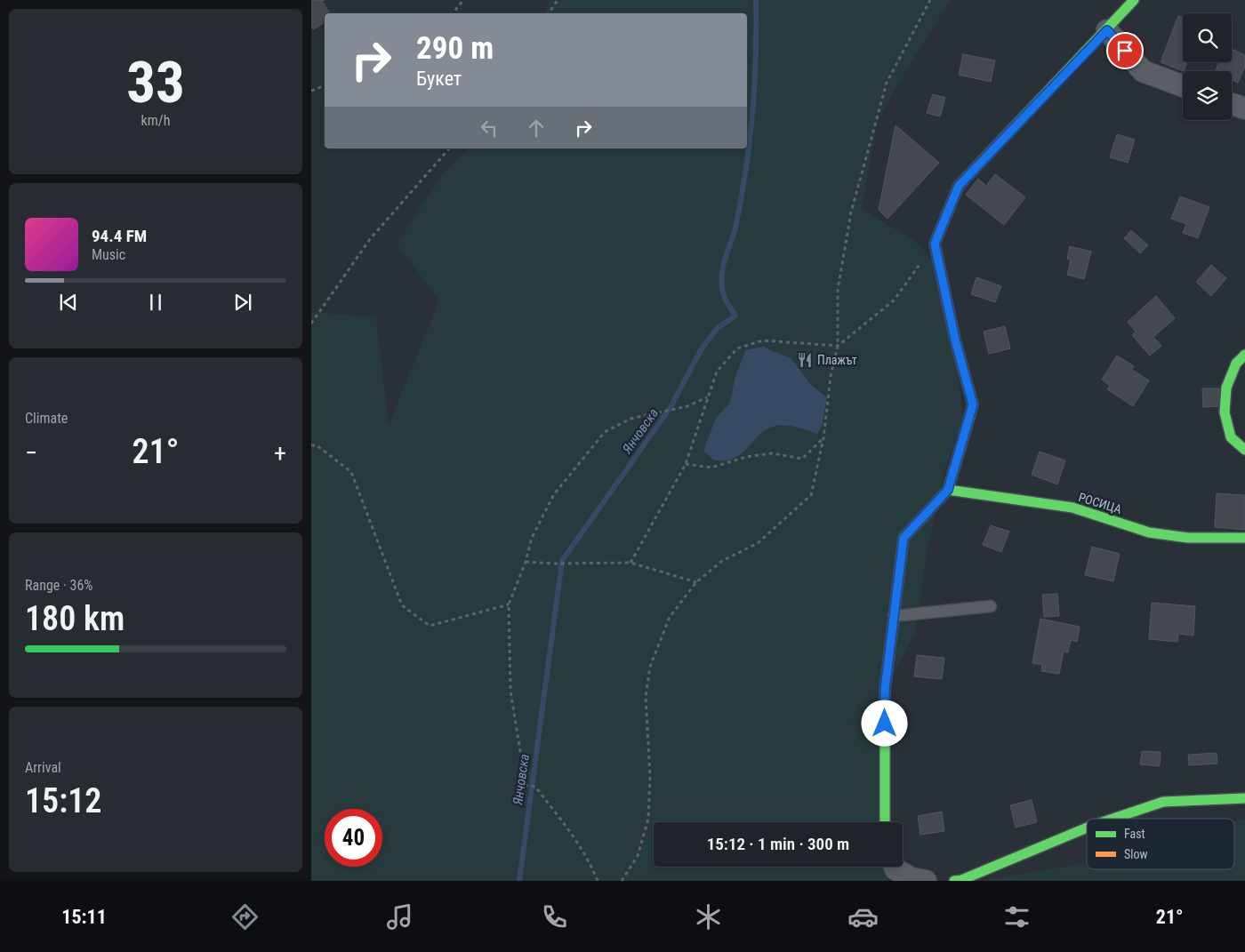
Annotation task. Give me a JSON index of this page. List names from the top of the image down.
{
  "streets": {
    "street": ["РОСИЦА"]
  },
  "water": ["Янчовска"],
  "places": {
    "restaurant": ["Плажът"]
  },
  "legend": ["Fast", "Slow"],
  "page": {
    "tile": [
      ["33", "km/h"],
      "Climate",
      ["Range · 36%", "180 km"],
      ["Arrival", "15:12"]
    ],
    "turn": ["290 m", "Букет"],
    "song": ["94.4 FM", "Music"],
    "heat": ["−", "21°", "+"],
    "limit": "40",
    "trip": "15:12 · 1 min · 300 m",
    "tabs": ["15:11", "21°"]
  }
}
